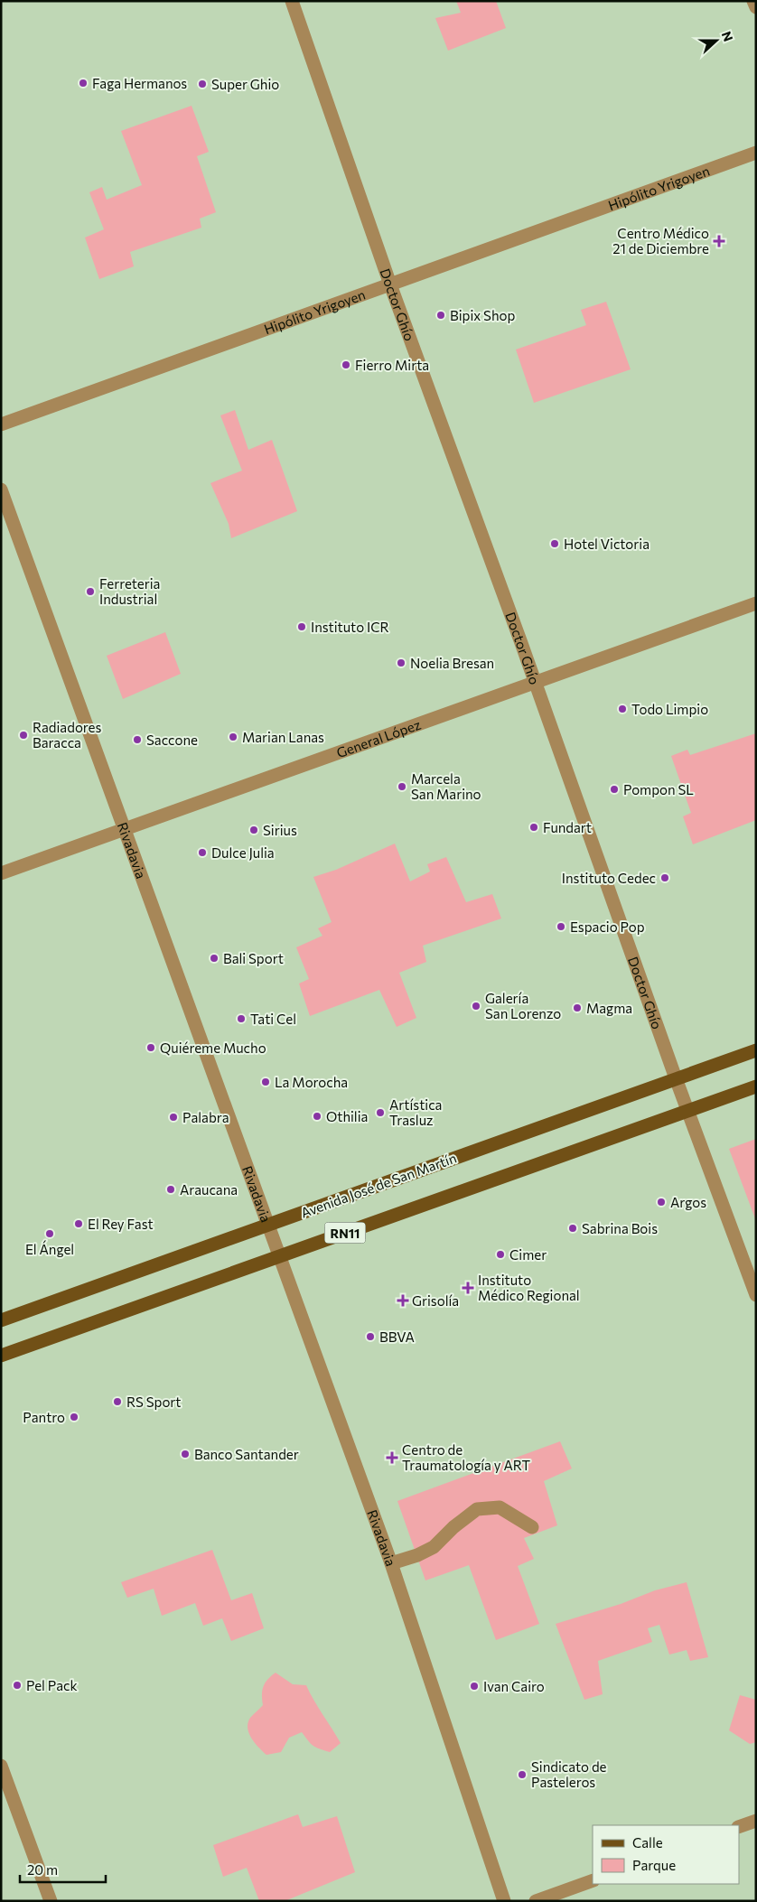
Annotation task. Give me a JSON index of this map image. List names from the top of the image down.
{
  "streets": {
    "main road": ["Avenida José de San Martín", "RN11"],
    "street": [
      "Hipólito Yrigoyen",
      "Doctor Ghío",
      "General López",
      "Rivadavia"
    ]
  },
  "crossings": [
    ["Hipólito Yrigoyen", "Doctor Ghío"],
    ["Doctor Ghío", "General López"],
    ["Doctor Ghío", "Avenida José de San Martín"],
    ["Doctor Ghío", "RN11"],
    ["General López", "Rivadavia"],
    ["Rivadavia", "Avenida José de San Martín"],
    ["Rivadavia", "RN11"]
  ],
  "places": {
    "other": [
      "Faga Hermanos",
      "Super Ghio",
      "Bipix Shop",
      "Fierro Mirta",
      "Hotel Victoria",
      "Ferreteria Industrial",
      "Instituto ICR",
      "Noelia Bresan",
      "Todo Limpio",
      "Radiadores Baracca",
      "Marian Lanas",
      "Saccone",
      "Marcela San Marino",
      "Pompon SL",
      "Fundart",
      "Sirius",
      "Dulce Julia",
      "Instituto Cedec",
      "Espacio Pop",
      "Bali Sport",
      "Galería San Lorenzo",
      "Magma",
      "Tati Cel",
      "Quiéreme Mucho",
      "La Morocha",
      "Artística Trasluz",
      "Othilia",
      "Palabra",
      "Araucana",
      "Argos",
      "El Rey Fast",
      "Sabrina Bois",
      "El Ángel",
      "Cimer",
      "BBVA",
      "RS Sport",
      "Pantro",
      "Banco Santander",
      "Pel Pack",
      "Ivan Cairo",
      "Sindicato de Pasteleros"
    ],
    "health": [
      "Centro Médico 21 de Diciembre",
      "Instituto Médico Regional",
      "Grisolía",
      "Centro de Traumatología y ART"
    ]
  },
  "legend": ["Calle", "Parque"],
  "scale_bar": "20 m",
  "north": "right"
}
